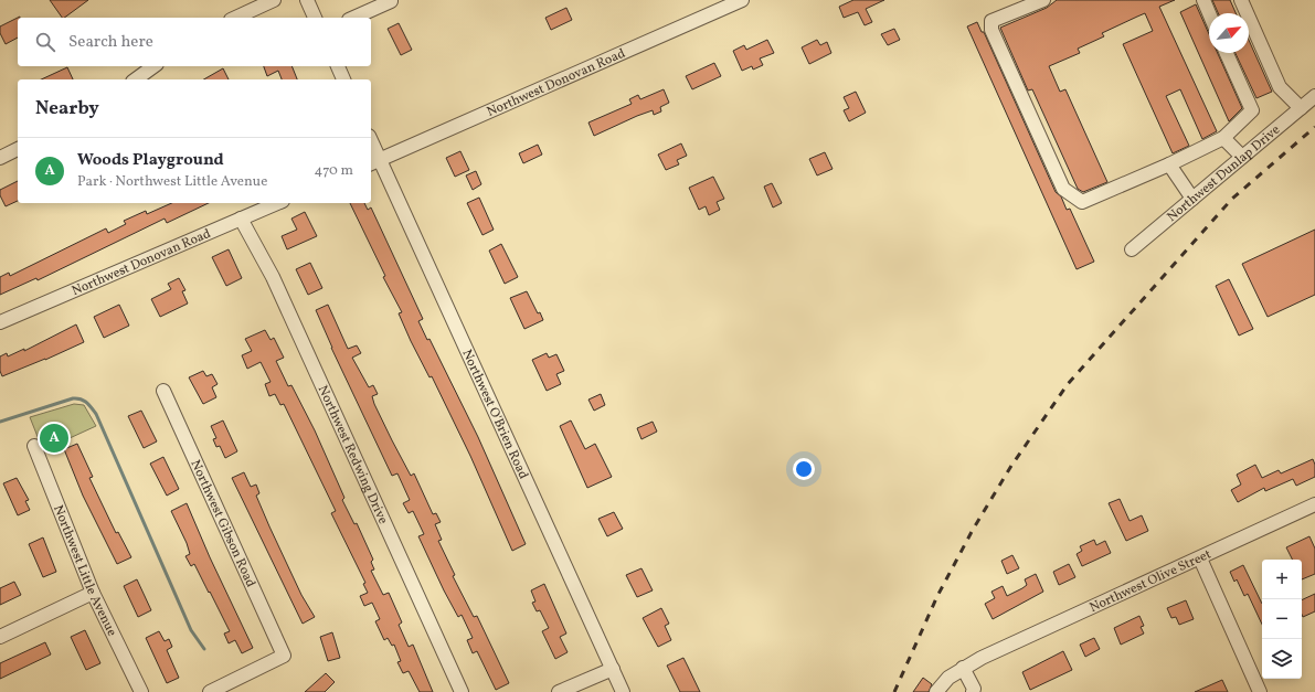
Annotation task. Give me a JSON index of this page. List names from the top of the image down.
{
  "streets": {
    "street": [
      "Northwest Donovan Road",
      "Northwest Dunlap Drive",
      "Northwest O'Brien Road",
      "Northwest Redwing Drive",
      "Northwest Gibson Road",
      "Northwest Little Avenue",
      "Northwest Olive Street"
    ]
  },
  "crossings": [
    ["Northwest Donovan Road", "Northwest O'Brien Road"],
    ["Northwest Donovan Road", "Northwest Redwing Drive"]
  ],
  "north": "top right",
  "page": {
    "search": "Search here",
    "heading": "Nearby",
    "list": [
      {
        "mark": "A",
        "name": "Woods Playground",
        "note": "Park · Northwest Little Avenue",
        "value": "470 m"
      }
    ],
    "pins": "A",
    "map_buttons": ["+", "−"]
  }
}
